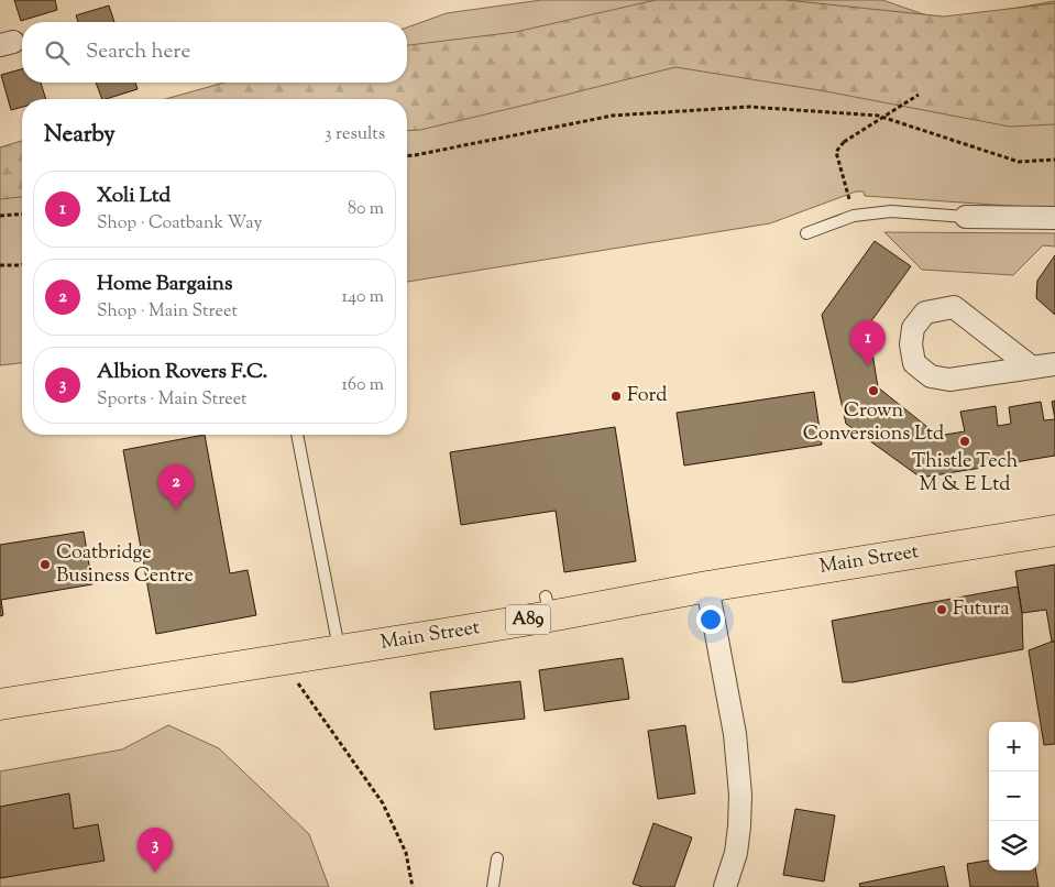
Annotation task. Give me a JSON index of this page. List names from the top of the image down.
{
  "streets": {
    "main road": ["Main Street", "A89"]
  },
  "places": [
    "Crown Conversions Ltd",
    "Ford",
    "Thistle Tech M & E Ltd",
    "Coatbridge Business Centre",
    "Futura"
  ],
  "page": {
    "search": "Search here",
    "heading": ["Nearby", "3 results"],
    "list": [
      {
        "mark": "1",
        "name": "Xoli Ltd",
        "note": "Shop · Coatbank Way",
        "value": "80 m"
      },
      {
        "mark": "2",
        "name": "Home Bargains",
        "note": "Shop · Main Street",
        "value": "140 m"
      },
      {
        "mark": "3",
        "name": "Albion Rovers F.C.",
        "note": "Sports · Main Street",
        "value": "160 m"
      }
    ],
    "pins": ["1", "2", "3"],
    "map_buttons": ["+", "−"]
  }
}
